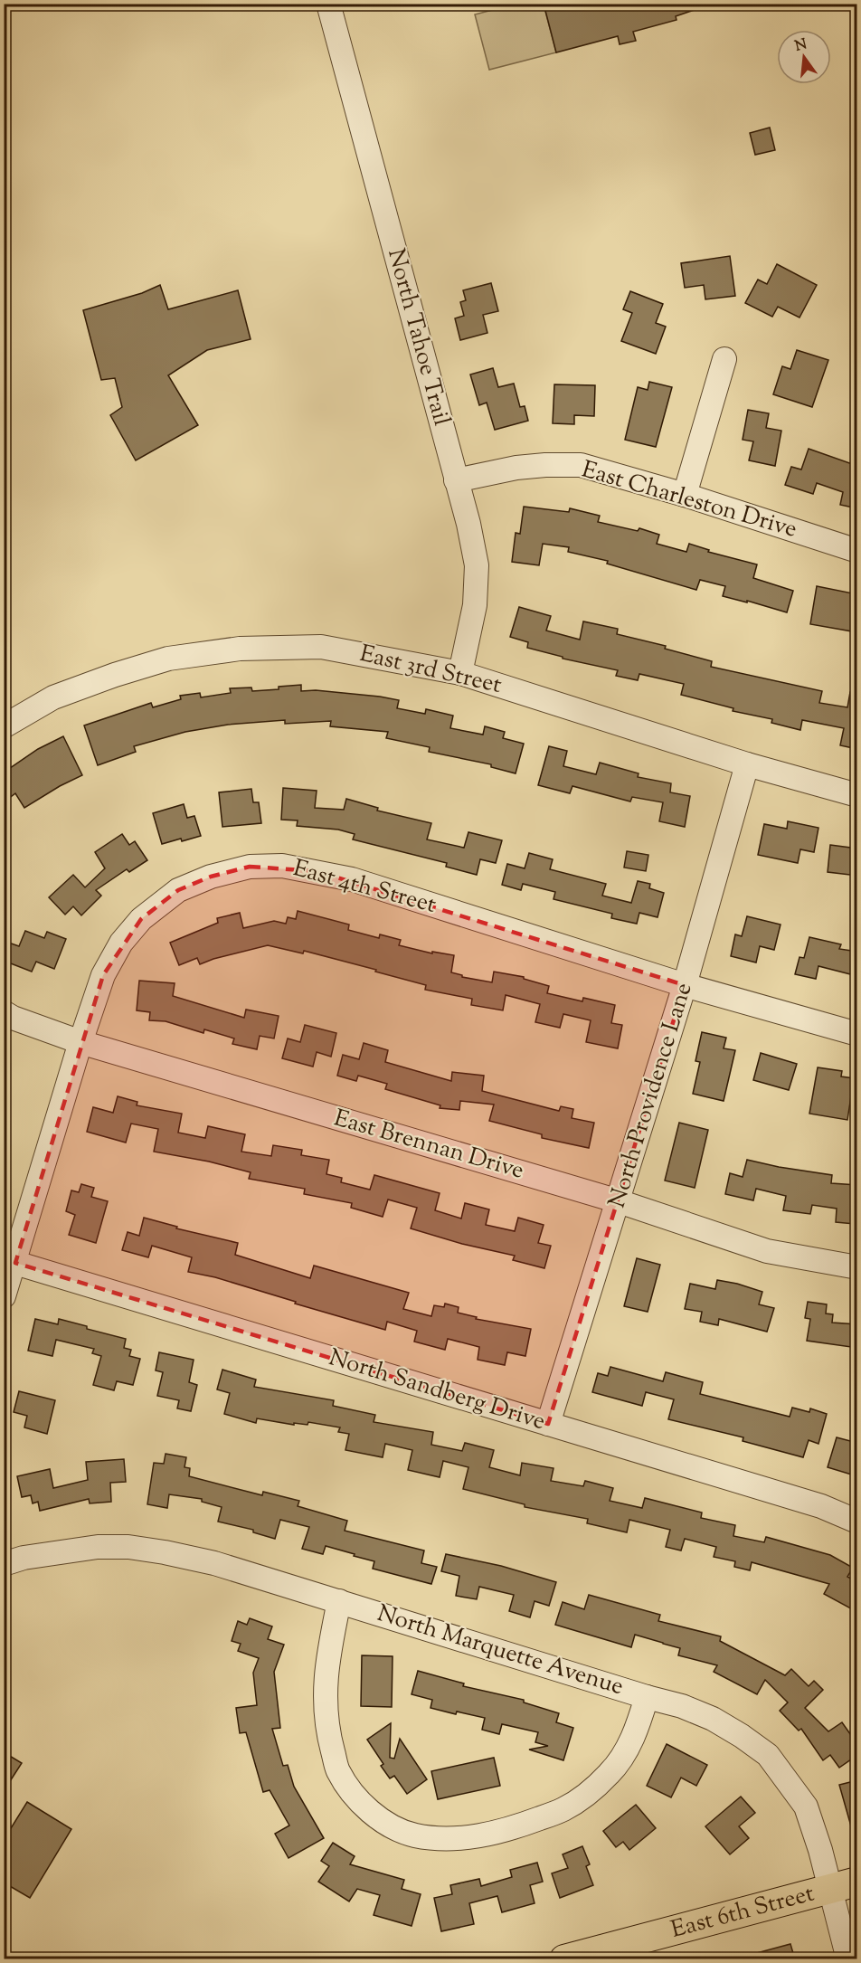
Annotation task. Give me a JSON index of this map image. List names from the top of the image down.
{
  "streets": {
    "main road": ["East 6th Street"],
    "street": [
      "North Tahoe Trail",
      "East Charleston Drive",
      "East 3rd Street",
      "East 4th Street",
      "North Providence Lane",
      "East Brennan Drive",
      "North Sandberg Drive",
      "North Marquette Avenue"
    ]
  },
  "crossings": [
    ["North Tahoe Trail", "East Charleston Drive"],
    ["North Tahoe Trail", "East 3rd Street"],
    ["East 3rd Street", "North Providence Lane"],
    ["East 4th Street", "North Providence Lane"],
    ["East 4th Street", "East Brennan Drive"],
    ["East 4th Street", "North Sandberg Drive"],
    ["North Providence Lane", "East Brennan Drive"],
    ["North Providence Lane", "North Sandberg Drive"],
    ["North Marquette Avenue", "East 6th Street"]
  ],
  "north": "top"
}
